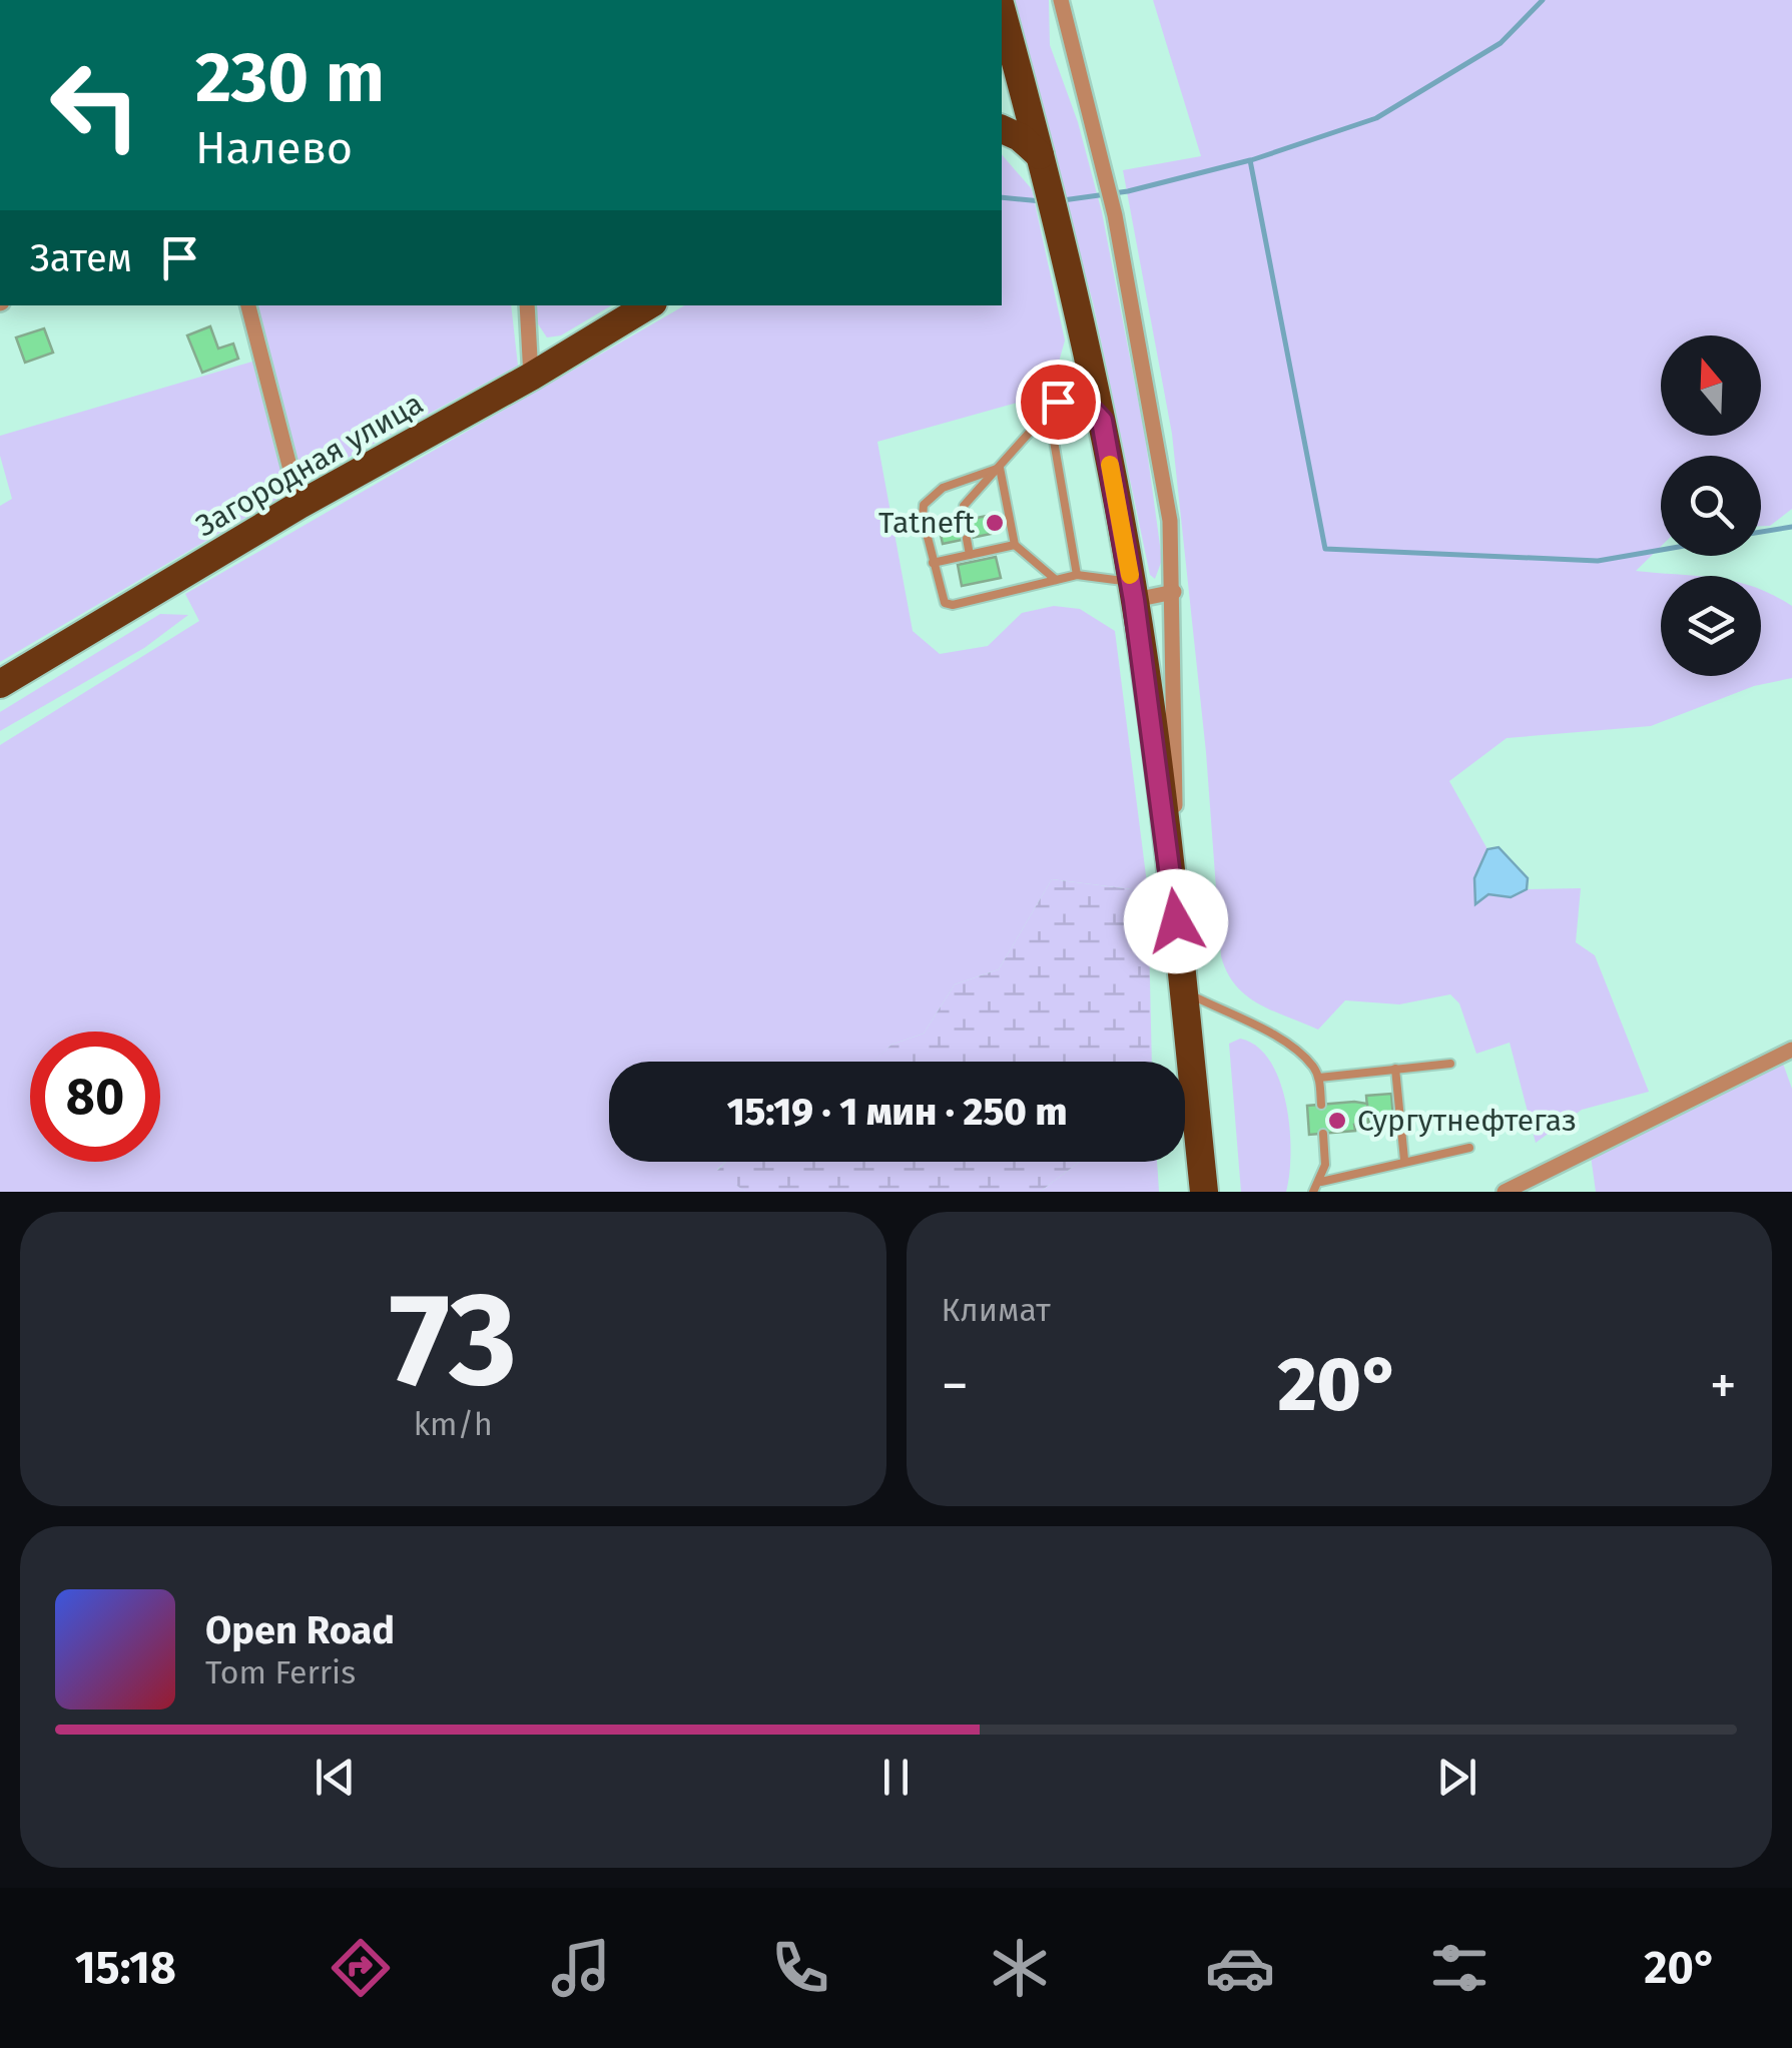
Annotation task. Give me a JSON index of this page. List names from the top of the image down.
{
  "streets": {
    "highway": ["Загородная улица"]
  },
  "places": ["Tatneft", "Сургутнефтегаз"],
  "north": "top",
  "page": {
    "turn": ["230 m", "Налево"],
    "then": "Затем",
    "limit": "80",
    "trip": "15:19 · 1 мин · 250 m",
    "tile": [
      ["73", "km/h"],
      "Климат"
    ],
    "heat": ["−", "20°", "+"],
    "song": ["Open Road", "Tom Ferris"],
    "tabs": ["15:18", "20°"]
  }
}
